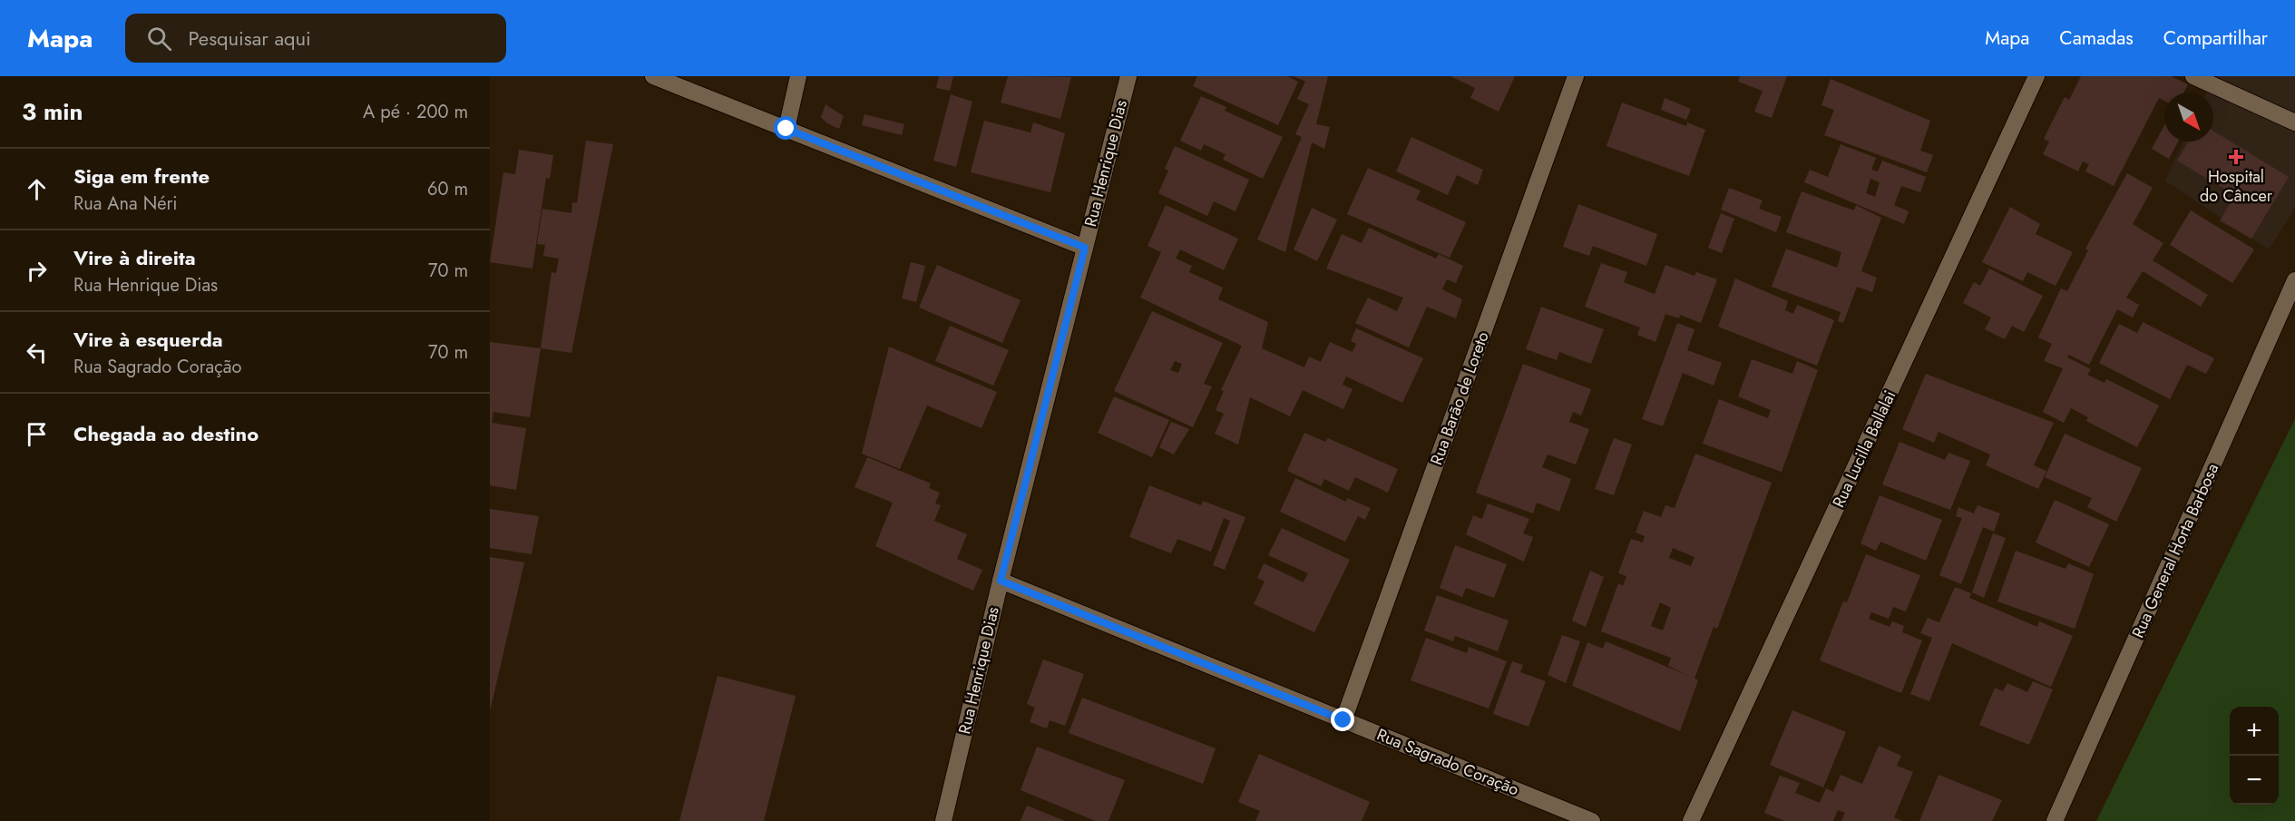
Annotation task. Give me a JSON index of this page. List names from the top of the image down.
{
  "streets": {
    "street": [
      "Rua Henrique Dias",
      "Rua Barão de Loreto",
      "Rua Lucilla Ballalai",
      "Rua General Horta Barbosa",
      "Rua Sagrado Coração"
    ]
  },
  "crossings": [
    ["Rua Henrique Dias", "Rua Sagrado Coração"],
    ["Rua Barão de Loreto", "Rua Sagrado Coração"]
  ],
  "places": {
    "health": ["Hospital do Câncer"]
  },
  "north": "bottom right",
  "page": {
    "header": "Mapa",
    "search": "Pesquisar aqui",
    "nav": ["Mapa", "Camadas", "Compartilhar"],
    "heading": ["3 min", "A pé · 200 m"],
    "list": [
      ["Siga em frente", "Rua Ana Néri", "60 m"],
      ["Vire à direita", "Rua Henrique Dias", "70 m"],
      ["Vire à esquerda", "Rua Sagrado Coração", "70 m"],
      "Chegada ao destino"
    ],
    "map_buttons": ["+", "−"]
  }
}
